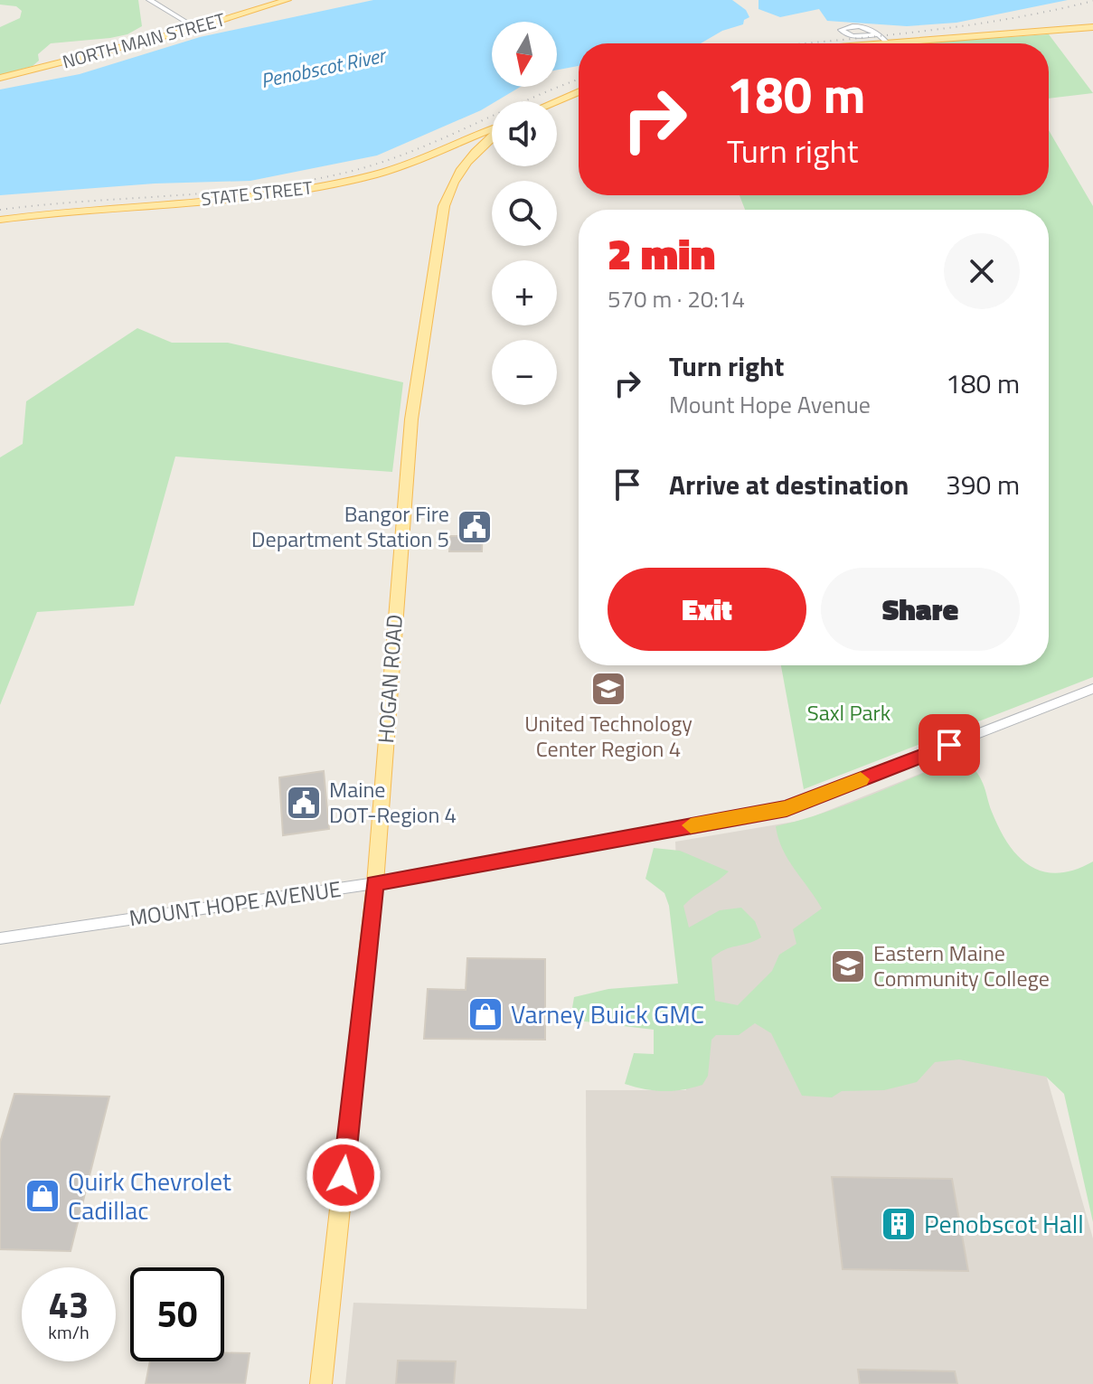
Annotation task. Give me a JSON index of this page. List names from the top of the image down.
{
  "streets": {
    "main road": ["NORTH MAIN STREET", "STATE STREET", "HOGAN ROAD"],
    "street": ["MOUNT HOPE AVENUE"]
  },
  "crossings": [
    ["HOGAN ROAD", "MOUNT HOPE AVENUE"]
  ],
  "water": ["Penobscot River"],
  "parks": ["Saxl Park"],
  "places": {
    "public building": ["Bangor Fire Department Station 5", "Maine DOT-Region 4"],
    "school or university": ["United Technology Center Region 4", "Eastern Maine Community College"],
    "shop": ["Varney Buick GMC", "Quirk Chevrolet Cadillac"],
    "building": ["Penobscot Hall"]
  },
  "north": "bottom",
  "page": {
    "map_buttons": ["+", "−"],
    "turn": ["180 m", "Turn right"],
    "heading": ["2 min", "570 m · 20:14"],
    "list": [
      {
        "name": "Turn right",
        "note": "Mount Hope Avenue",
        "value": "180 m"
      },
      {
        "name": "Arrive at destination",
        "value": "390 m"
      }
    ],
    "buttons": ["Exit", "Share"],
    "speed": "43 km/h",
    "limit": "50"
  }
}
